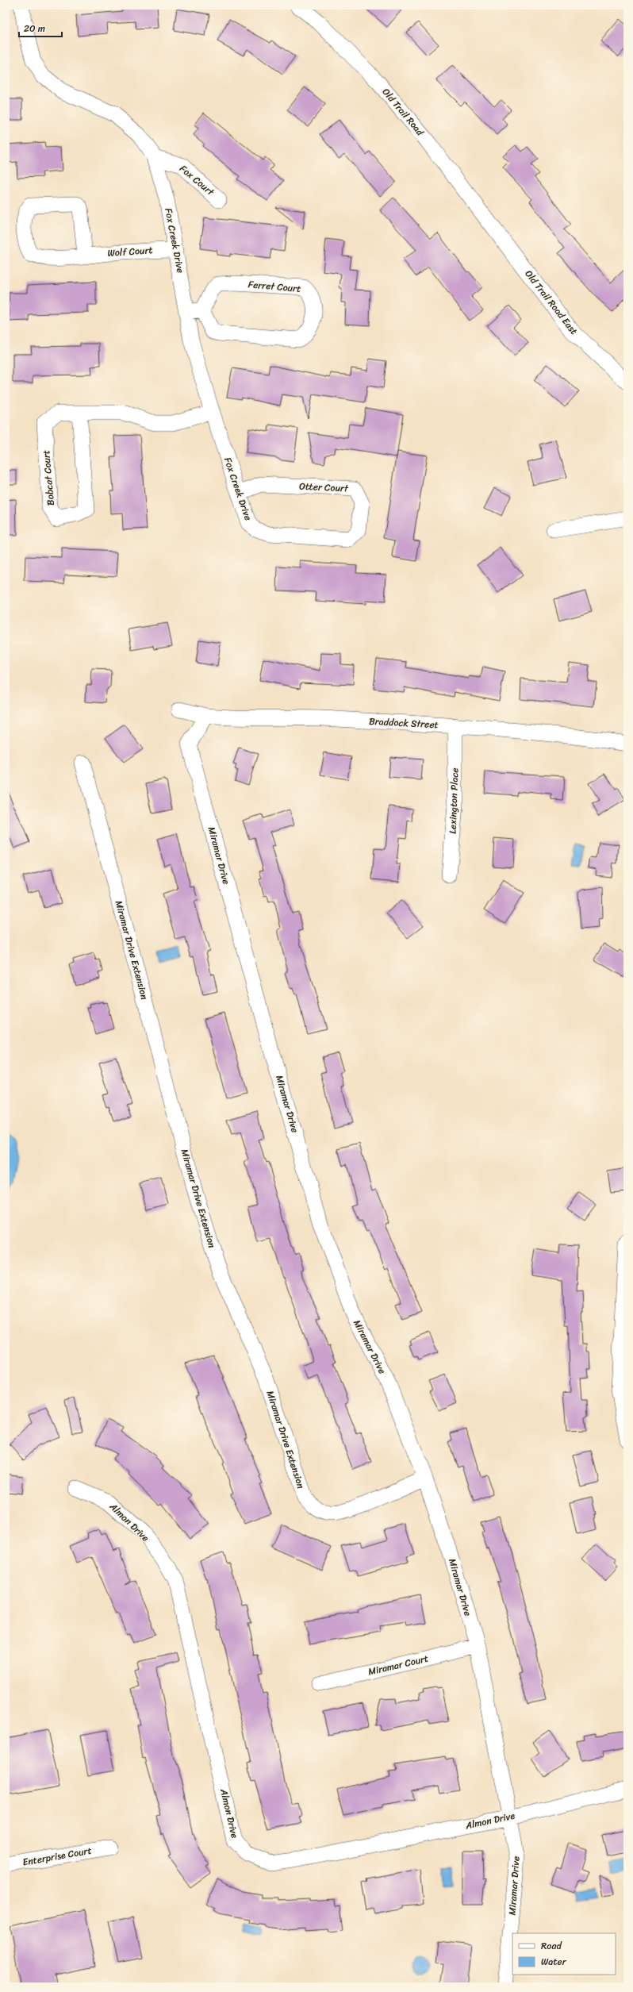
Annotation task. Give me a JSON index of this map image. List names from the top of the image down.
{
  "streets": {
    "street": [
      "Old Trail Road",
      "Fox Court",
      "Fox Creek Drive",
      "Wolf Court",
      "Ferret Court",
      "Old Trail Road East",
      "Bobcat Court",
      "Otter Court",
      "Braddock Street",
      "Lexington Place",
      "Miramar Drive",
      "Miramar Drive Extension",
      "Almon Drive",
      "Miramar Court",
      "Enterprise Court"
    ]
  },
  "crossings": [
    ["Old Trail Road", "Old Trail Road East"],
    ["Fox Court", "Fox Creek Drive"],
    ["Fox Creek Drive", "Wolf Court"],
    ["Fox Creek Drive", "Bobcat Court"],
    ["Fox Creek Drive", "Otter Court"],
    ["Braddock Street", "Lexington Place"],
    ["Braddock Street", "Miramar Drive"],
    ["Miramar Drive", "Miramar Drive Extension"],
    ["Miramar Drive", "Almon Drive"],
    ["Miramar Drive", "Miramar Court"]
  ],
  "legend": ["Road", "Water"],
  "scale_bar": "20 m"
}
